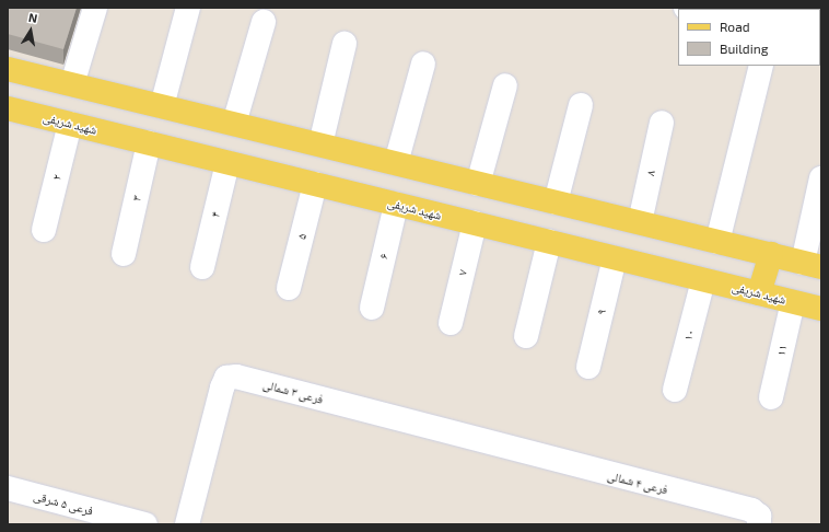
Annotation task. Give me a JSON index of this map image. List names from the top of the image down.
{
  "streets": {
    "main road": ["شهید شریفی"],
    "street": [
      "۸",
      "۲",
      "۳",
      "۴",
      "۵",
      "۶",
      "۷",
      "۹",
      "۱۰",
      "۱۱",
      "فرعی ۳ شمالی",
      "فرعی ۴ شمالی",
      "فرعی ۵ شرقی"
    ]
  },
  "crossings": [
    ["شهید شریفی", "۲"],
    ["شهید شریفی", "۳"],
    ["شهید شریفی", "۴"],
    ["شهید شریفی", "۵"],
    ["شهید شریفی", "۶"],
    ["شهید شریفی", "۷"],
    ["شهید شریفی", "۹"],
    ["شهید شریفی", "۱۰"],
    ["شهید شریفی", "۱۱"],
    ["فرعی ۳ شمالی", "فرعی ۴ شمالی"]
  ],
  "legend": ["Road", "Building"],
  "north": "top"
}
